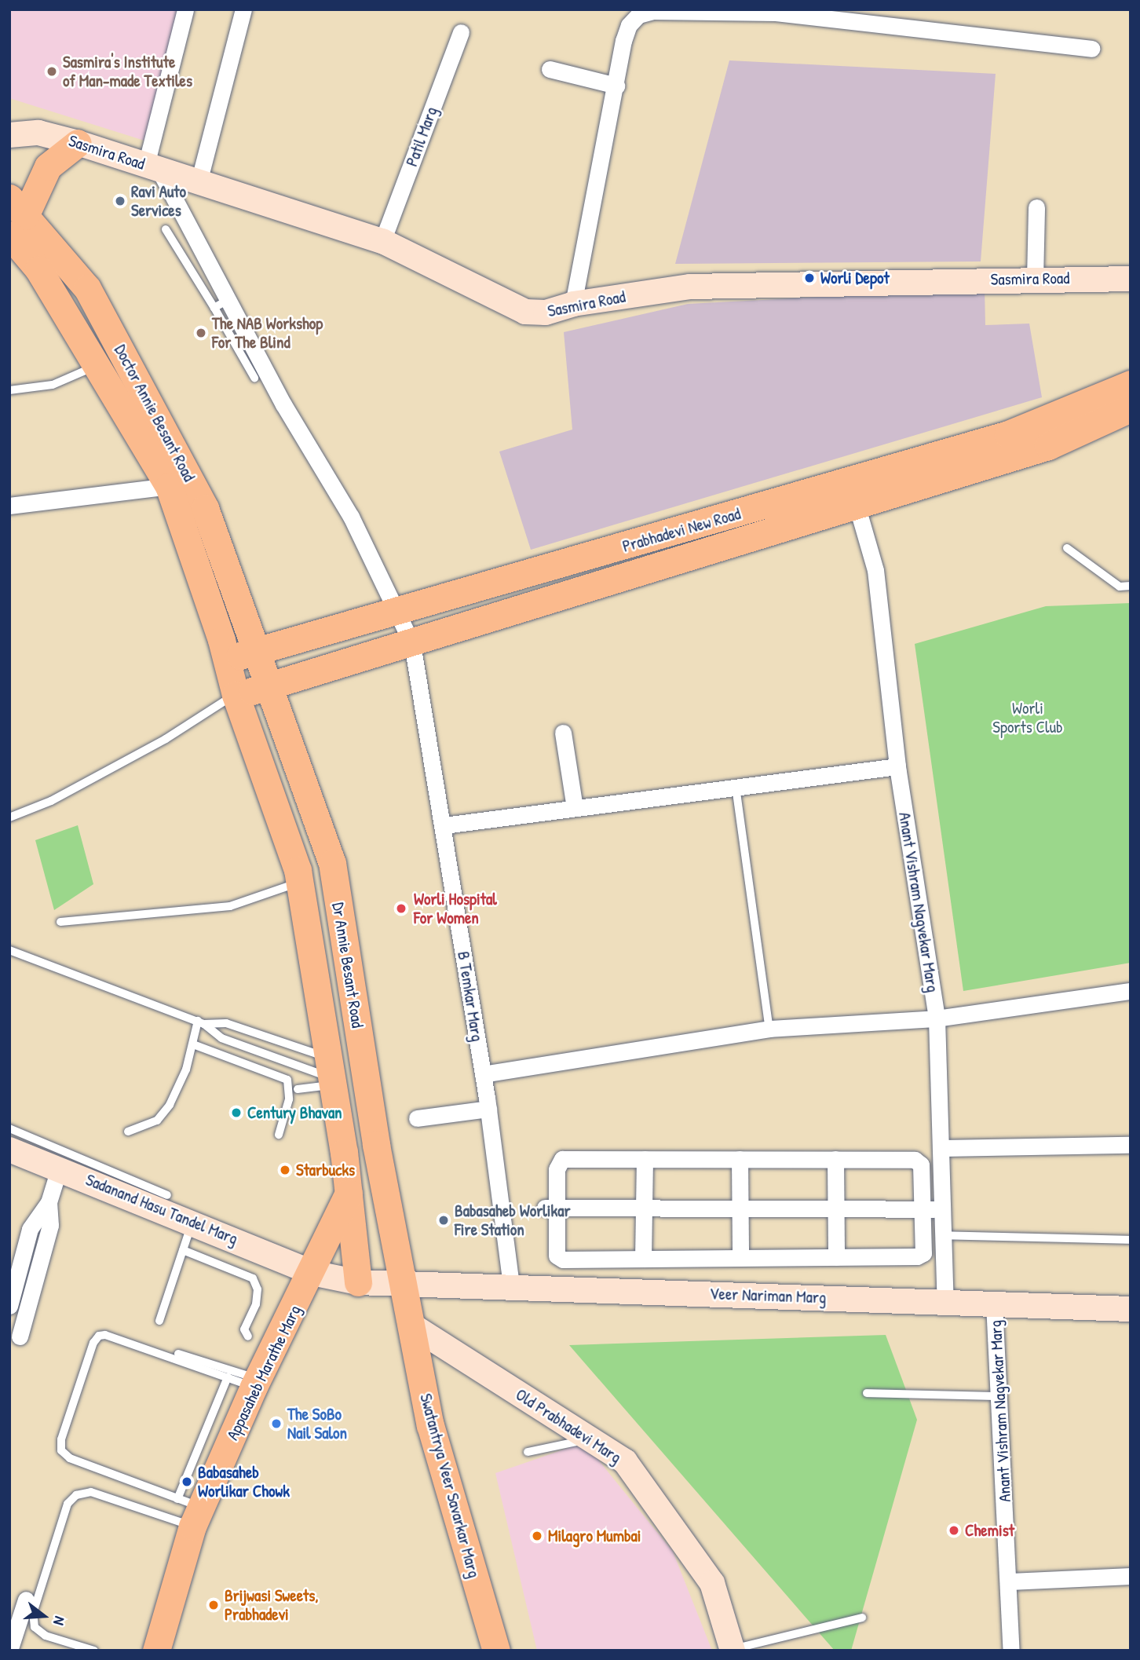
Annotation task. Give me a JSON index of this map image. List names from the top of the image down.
{
  "streets": {
    "main road": [
      "Doctor Annie Besant Road",
      "Prabhadevi New Road",
      "Dr Annie Besant Road",
      "Appasaheb Marathe Marg",
      "Swatantrya Veer Savarkar Marg"
    ],
    "street": [
      "Patil Marg",
      "Sasmira Road",
      "Anant Vishram Nagvekar Marg",
      "B Temkar Marg",
      "Sadanand Hasu Tandel Marg",
      "Veer Nariman Marg",
      "Old Prabhadevi Marg"
    ]
  },
  "crossings": [
    ["Patil Marg", "Sasmira Road"],
    ["Sasmira Road", "B Temkar Marg"],
    ["Doctor Annie Besant Road", "Prabhadevi New Road"],
    ["Doctor Annie Besant Road", "Dr Annie Besant Road"],
    ["Prabhadevi New Road", "Anant Vishram Nagvekar Marg"],
    ["Prabhadevi New Road", "Dr Annie Besant Road"],
    ["Prabhadevi New Road", "B Temkar Marg"],
    ["Anant Vishram Nagvekar Marg", "Veer Nariman Marg"],
    ["Dr Annie Besant Road", "Sadanand Hasu Tandel Marg"],
    ["Dr Annie Besant Road", "Veer Nariman Marg"],
    ["Dr Annie Besant Road", "Appasaheb Marathe Marg"],
    ["Dr Annie Besant Road", "Swatantrya Veer Savarkar Marg"],
    ["B Temkar Marg", "Veer Nariman Marg"],
    ["Sadanand Hasu Tandel Marg", "Veer Nariman Marg"],
    ["Sadanand Hasu Tandel Marg", "Appasaheb Marathe Marg"],
    ["Veer Nariman Marg", "Swatantrya Veer Savarkar Marg"],
    ["Old Prabhadevi Marg", "Swatantrya Veer Savarkar Marg"]
  ],
  "parks": ["Worli Sports Club"],
  "places": [
    "Sasmira's Institute of Man-made Textiles",
    "Ravi Auto Services",
    "Worli Depot",
    "The NAB Workshop For The Blind",
    "Worli Hospital For Women",
    "Century Bhavan",
    "Starbucks",
    "Babasaheb Worlikar Fire Station",
    "The SoBo Nail Salon",
    "Babasaheb Worlikar Chowk",
    "Chemist",
    "Milagro Mumbai",
    "Brijwasi Sweets, Prabhadevi"
  ],
  "north": "right"
}
